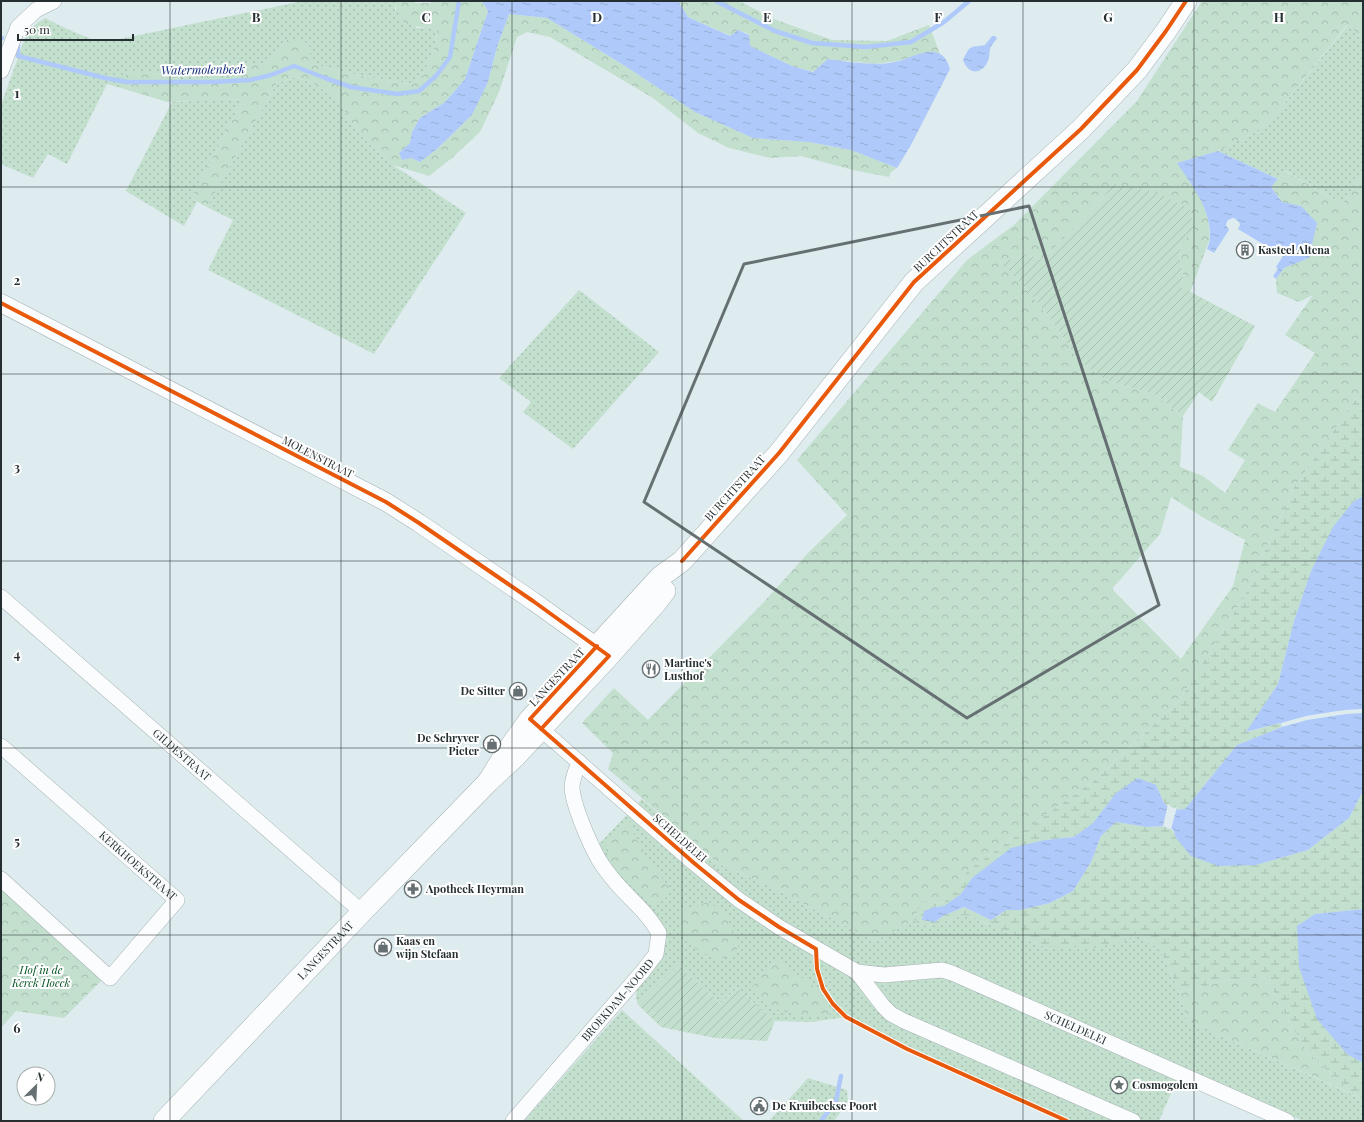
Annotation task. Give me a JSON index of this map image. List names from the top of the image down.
{
  "streets": {
    "main road": ["BURCHTSTRAAT", "LANGESTRAAT"],
    "street": [
      "MOLENSTRAAT",
      "GILDESTRAAT",
      "SCHELDELEI",
      "KERKHOEKSTRAAT",
      "BROEKDAM-NOORD"
    ]
  },
  "crossings": [
    ["BURCHTSTRAAT", "MOLENSTRAAT"],
    ["BURCHTSTRAAT", "LANGESTRAAT"],
    ["MOLENSTRAAT", "LANGESTRAAT"],
    ["LANGESTRAAT", "GILDESTRAAT"],
    ["LANGESTRAAT", "SCHELDELEI"],
    ["SCHELDELEI", "BROEKDAM-NOORD"]
  ],
  "water": ["Watermolenbeek"],
  "parks": ["Hof in de Kerck Hoeck"],
  "places": {
    "building": ["Kasteel Altena"],
    "restaurant": ["Martine's Lusthof"],
    "shop": ["De Sitter", "De Schryver Pieter", "Kaas en wijn Stefaan"],
    "pharmacy": ["Apotheek Heyrman"],
    "place": ["Cosmogolem"],
    "public building": ["De Kruibeekse Poort"]
  },
  "scale_bar": "50 m",
  "north": "top right",
  "grid": {
    "columns": [
      "B",
      "C",
      "D",
      "E",
      "F",
      "G",
      "H"
    ],
    "rows": [
      "1",
      "2",
      "3",
      "4",
      "5",
      "6"
    ]
  }
}
